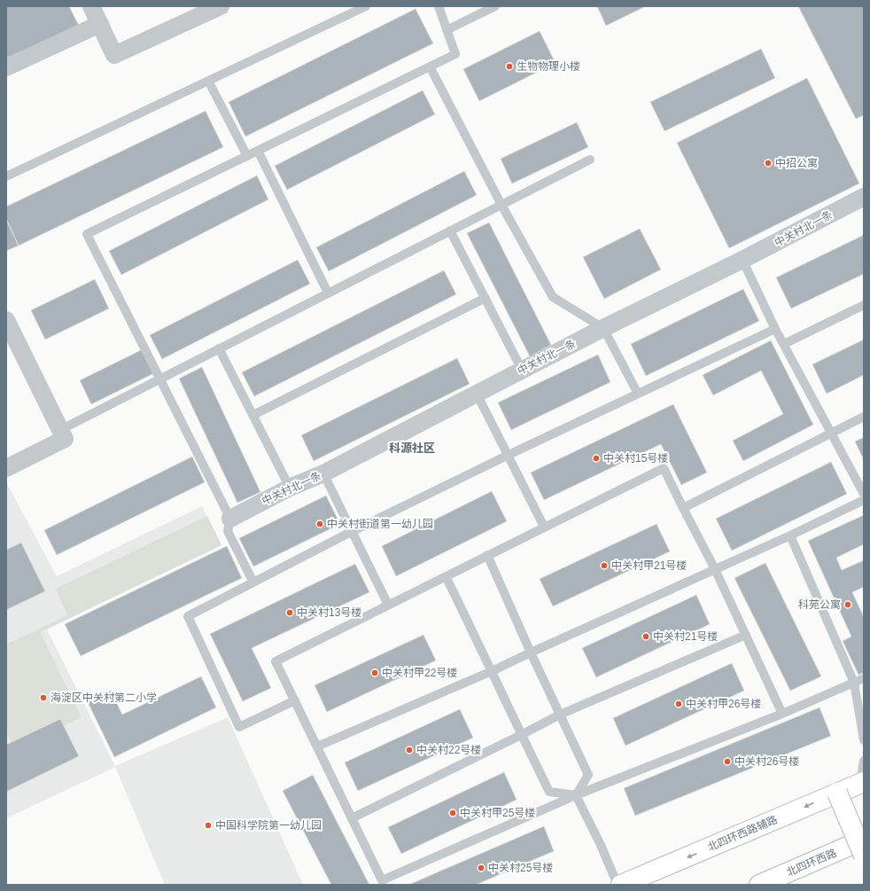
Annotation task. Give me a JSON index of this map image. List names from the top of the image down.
{
  "streets": {
    "main road": ["北四环西路辅路", "北四环西路"],
    "street": ["中关村北一条"]
  },
  "one_way": ["北四环西路辅路"],
  "districts": ["科源社区"],
  "places": [
    "生物物理小楼",
    "中招公寓",
    "中关村15号楼",
    "中关村街道第一幼儿园",
    "中关村甲21号楼",
    "科苑公寓",
    "中关村13号楼",
    "中关村21号楼",
    "中关村甲22号楼",
    "海淀区中关村第二小学",
    "中关村甲26号楼",
    "中关村22号楼",
    "中关村26号楼",
    "中关村甲25号楼",
    "中国科学院第一幼儿园",
    "中关村25号楼"
  ]
}
